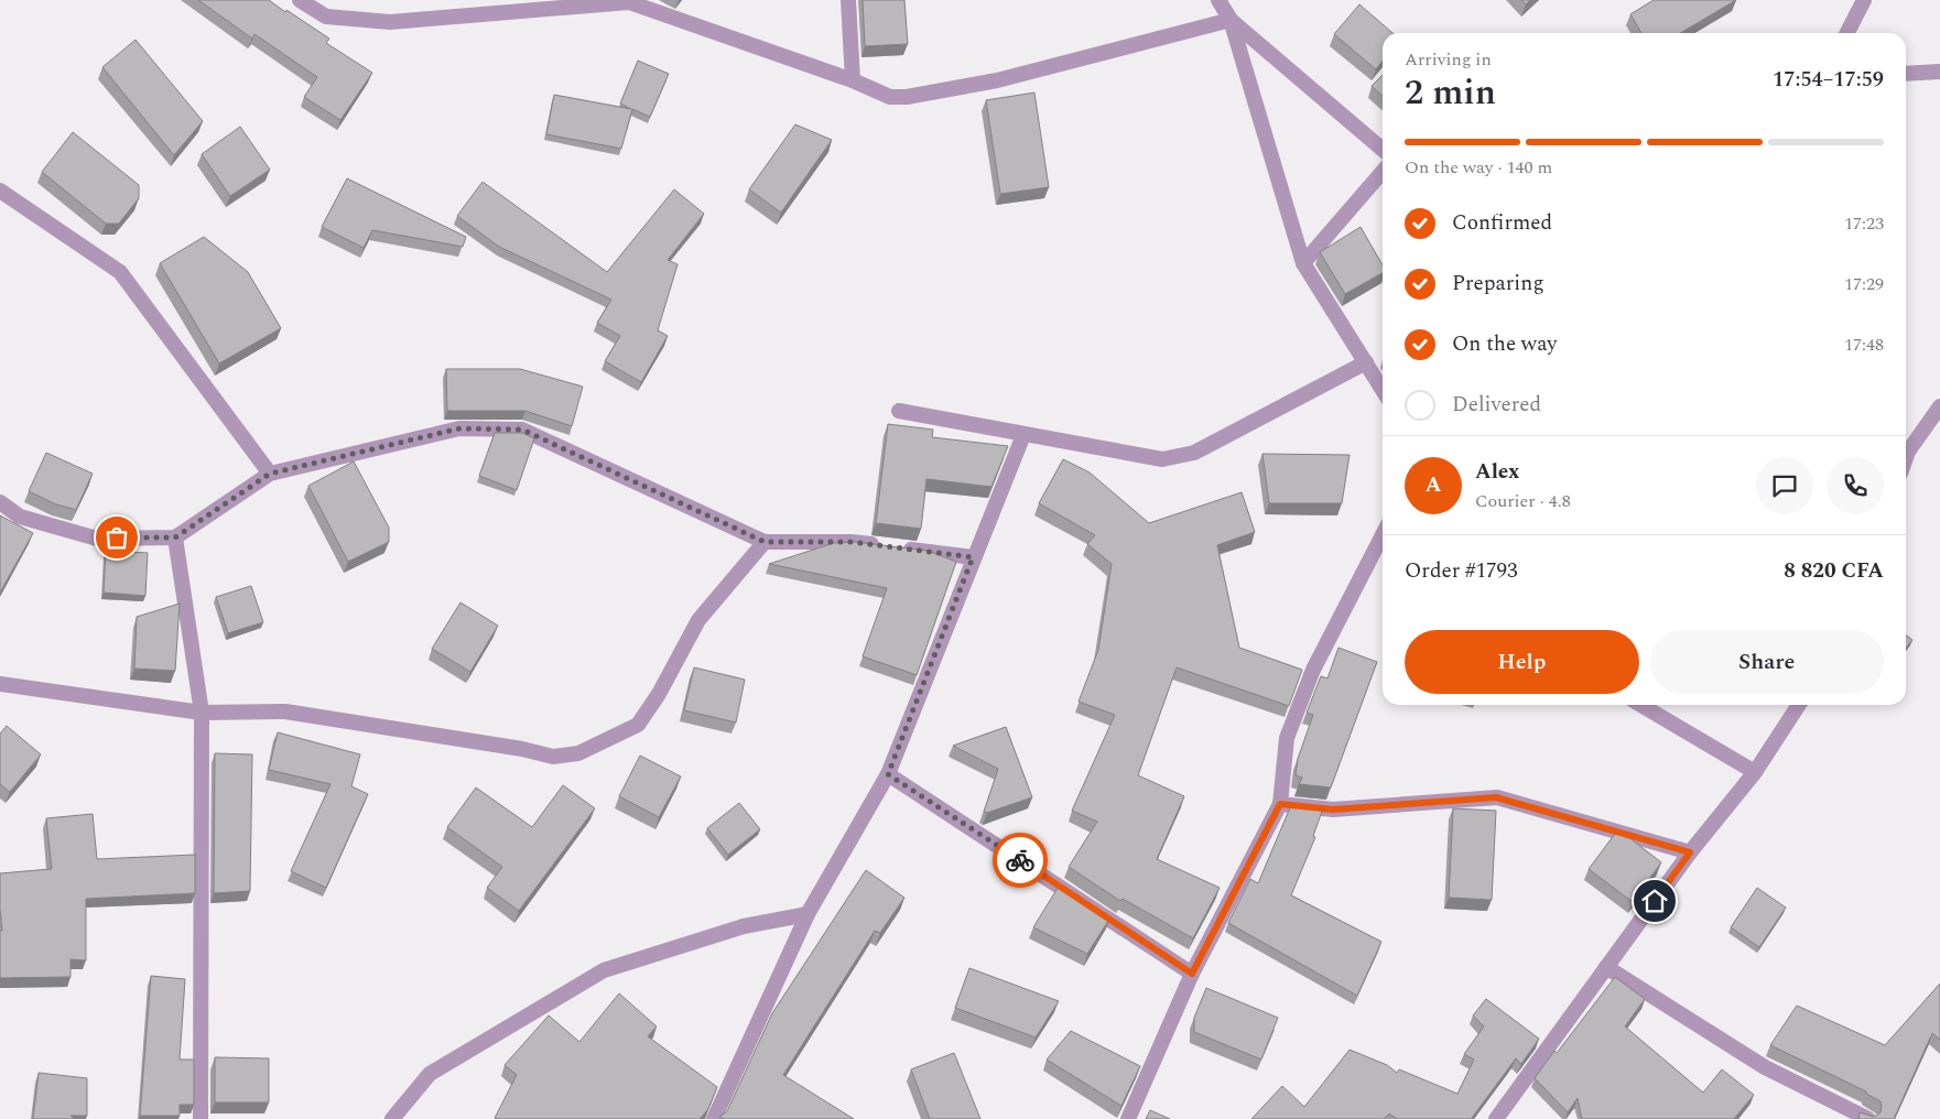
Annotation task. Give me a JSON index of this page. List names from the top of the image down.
{
  "page": {
    "heading": ["2 min", "Arriving in", "17:54–17:59"],
    "panel": [
      "Alex",
      "Courier · 4.8",
      "Order #1793",
      "8 820 CFA"
    ],
    "bar": "On the way · 140 m",
    "list": [
      ["Confirmed", "17:23"],
      ["Preparing", "17:29"],
      ["On the way", "17:48"],
      "Delivered"
    ],
    "round": "A",
    "buttons": ["Help", "Share"]
  }
}
